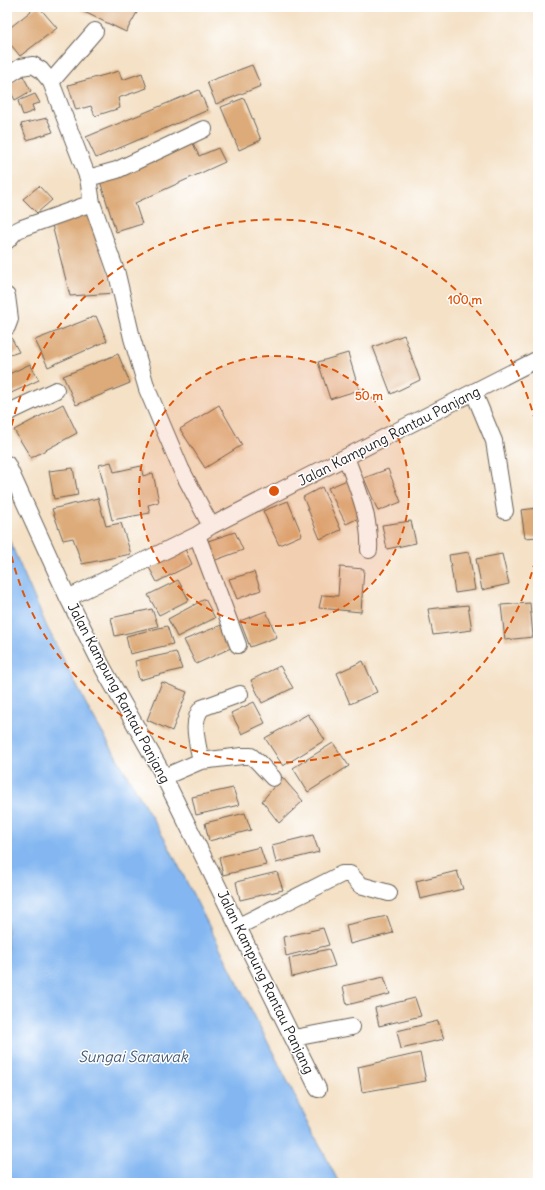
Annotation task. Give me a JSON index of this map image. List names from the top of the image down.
{
  "streets": {
    "street": ["Jalan Kampung Rantau Panjang"]
  },
  "water": ["Sungai Sarawak"],
  "rings": ["100 m", "50 m"]
}
